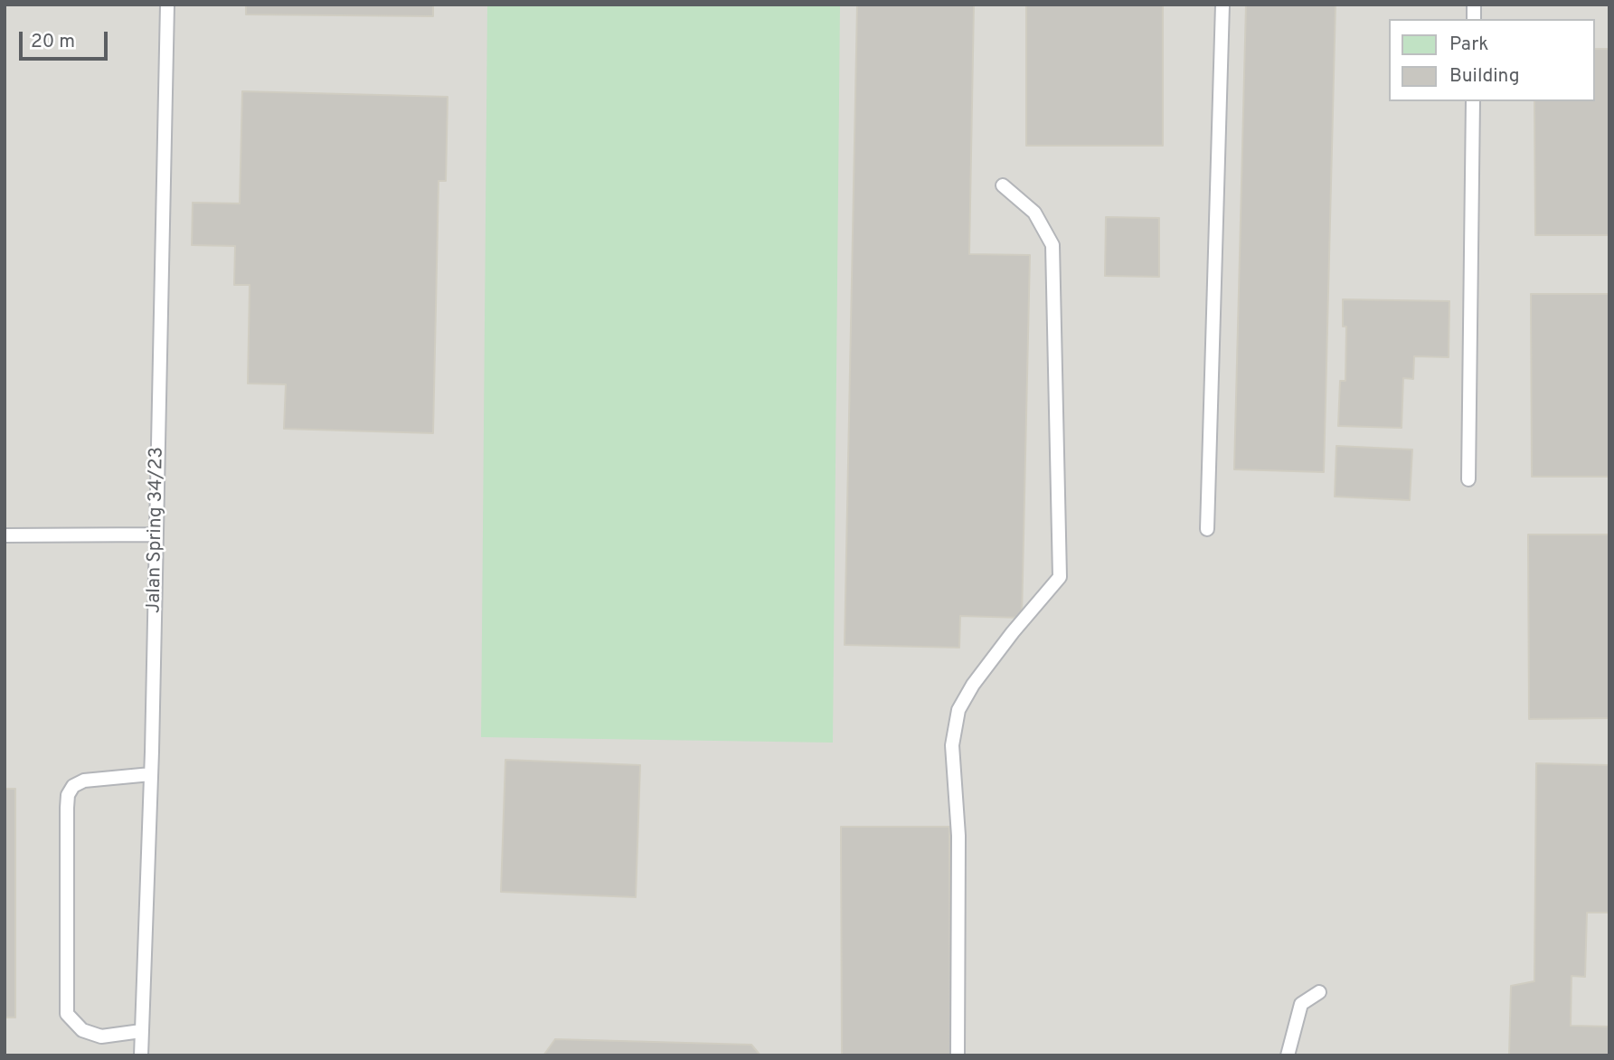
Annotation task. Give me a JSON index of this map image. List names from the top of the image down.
{
  "streets": {
    "lane": ["Jalan Spring 34/23"]
  },
  "legend": ["Park", "Building"],
  "scale_bar": "20 m"
}
